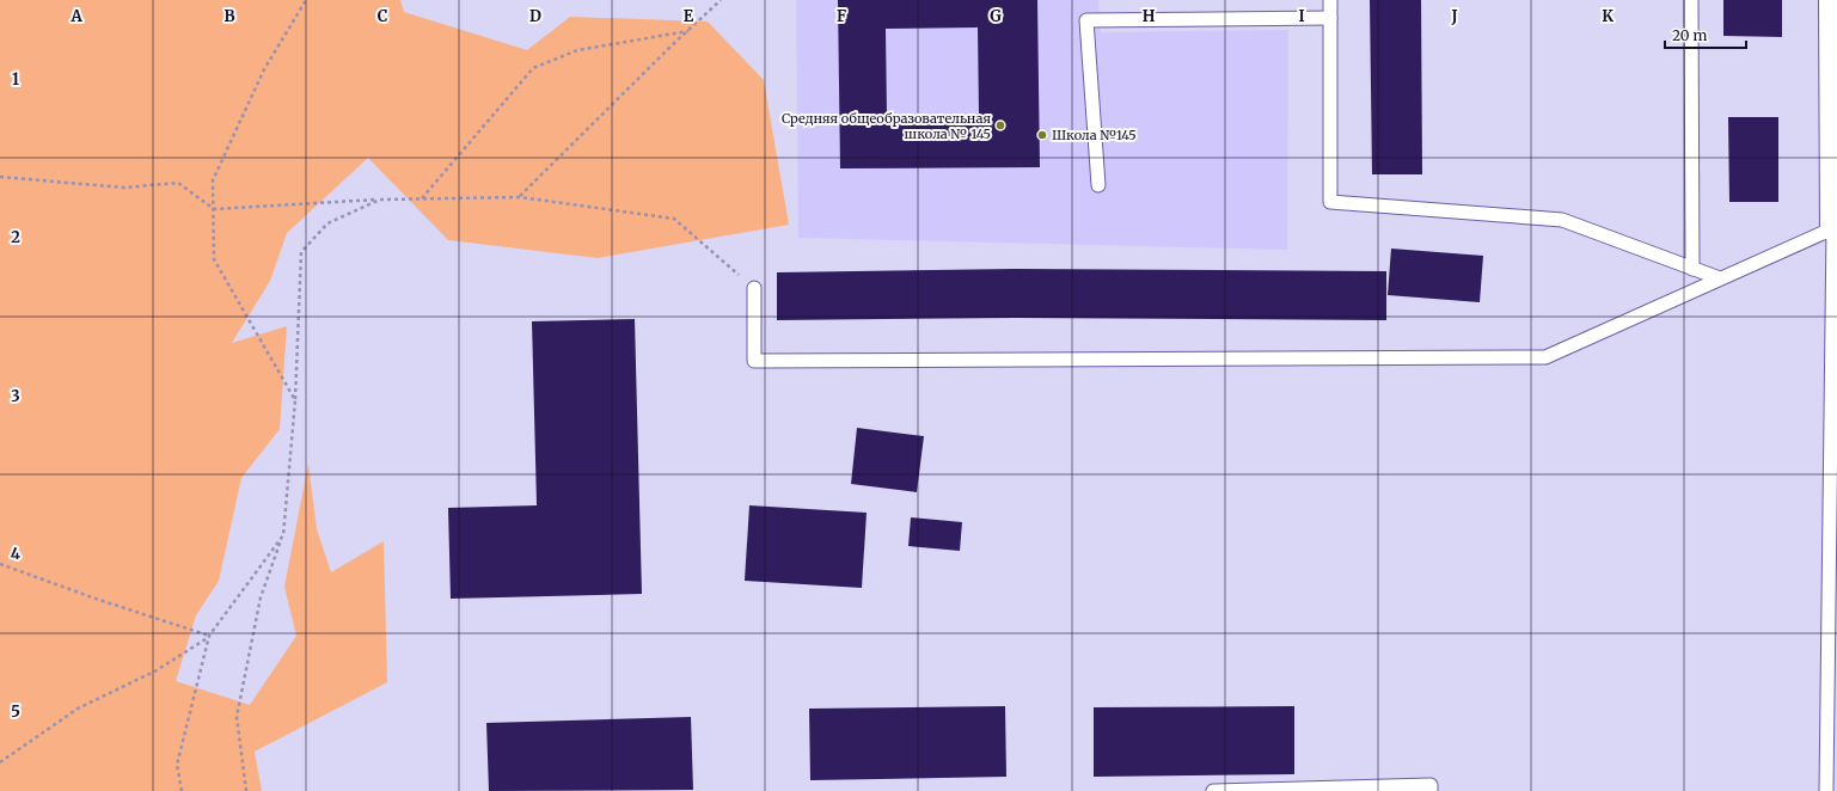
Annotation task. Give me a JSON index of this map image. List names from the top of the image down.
{
  "places": ["Средняя общеобразовательная школа № 145", "Школа №145"],
  "scale_bar": "20 m",
  "grid": {
    "columns": [
      "A",
      "B",
      "C",
      "D",
      "E",
      "F",
      "G",
      "H",
      "I",
      "J",
      "K"
    ],
    "rows": [
      "1",
      "2",
      "3",
      "4",
      "5"
    ]
  }
}
